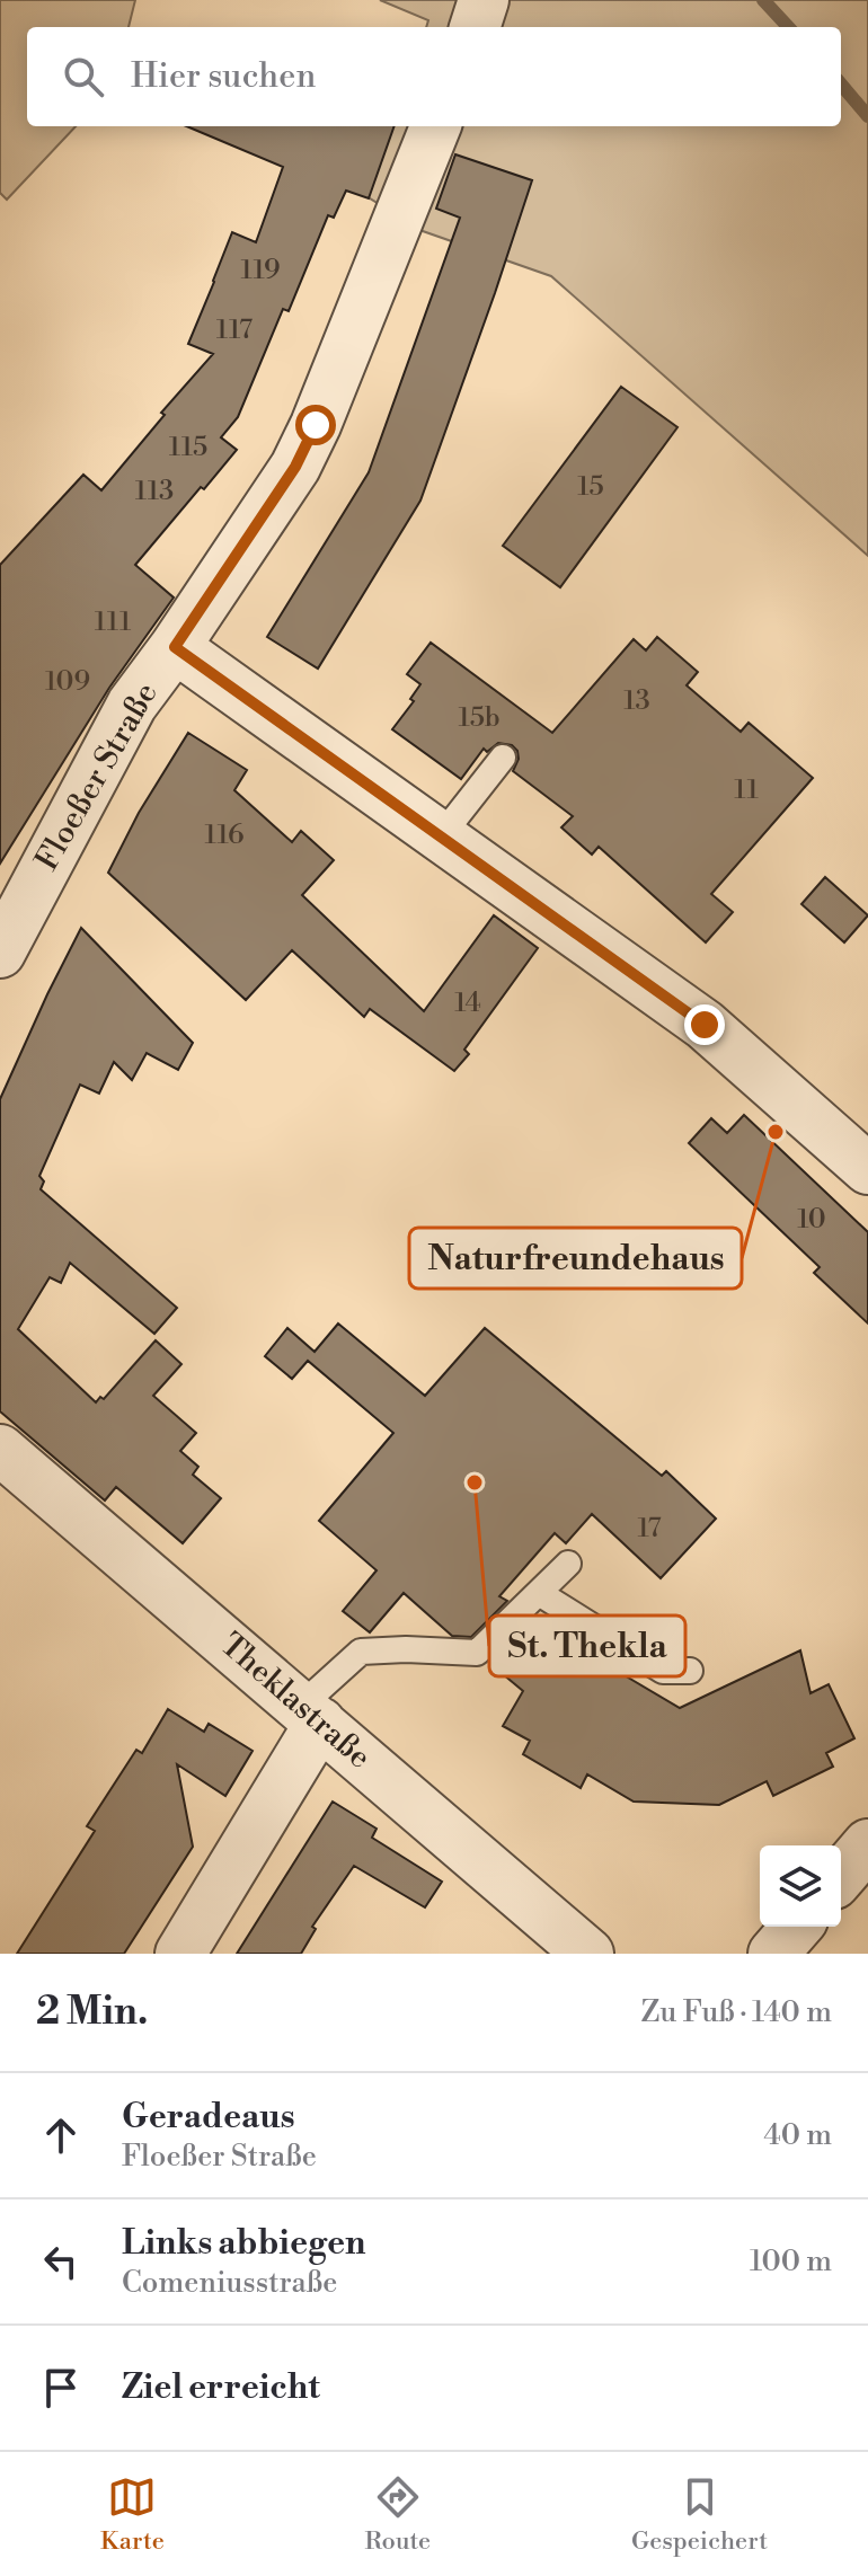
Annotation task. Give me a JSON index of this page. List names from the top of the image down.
{
  "streets": {
    "street": ["Floeßer Straße", "Theklastraße"]
  },
  "places": ["Naturfreundehaus", "St. Thekla"],
  "house_numbers": [
    "119",
    "117",
    "115",
    "15",
    "113",
    "111",
    "109",
    "13",
    "15b",
    "11",
    "116",
    "14",
    "10",
    "17"
  ],
  "page": {
    "search": "Hier suchen",
    "heading": ["2 Min.", "Zu Fuß · 140 m"],
    "list": [
      ["Geradeaus", "Floeßer Straße", "40 m"],
      ["Links abbiegen", "Comeniusstraße", "100 m"],
      "Ziel erreicht"
    ],
    "nav": ["Karte", "Route", "Gespeichert"]
  }
}
